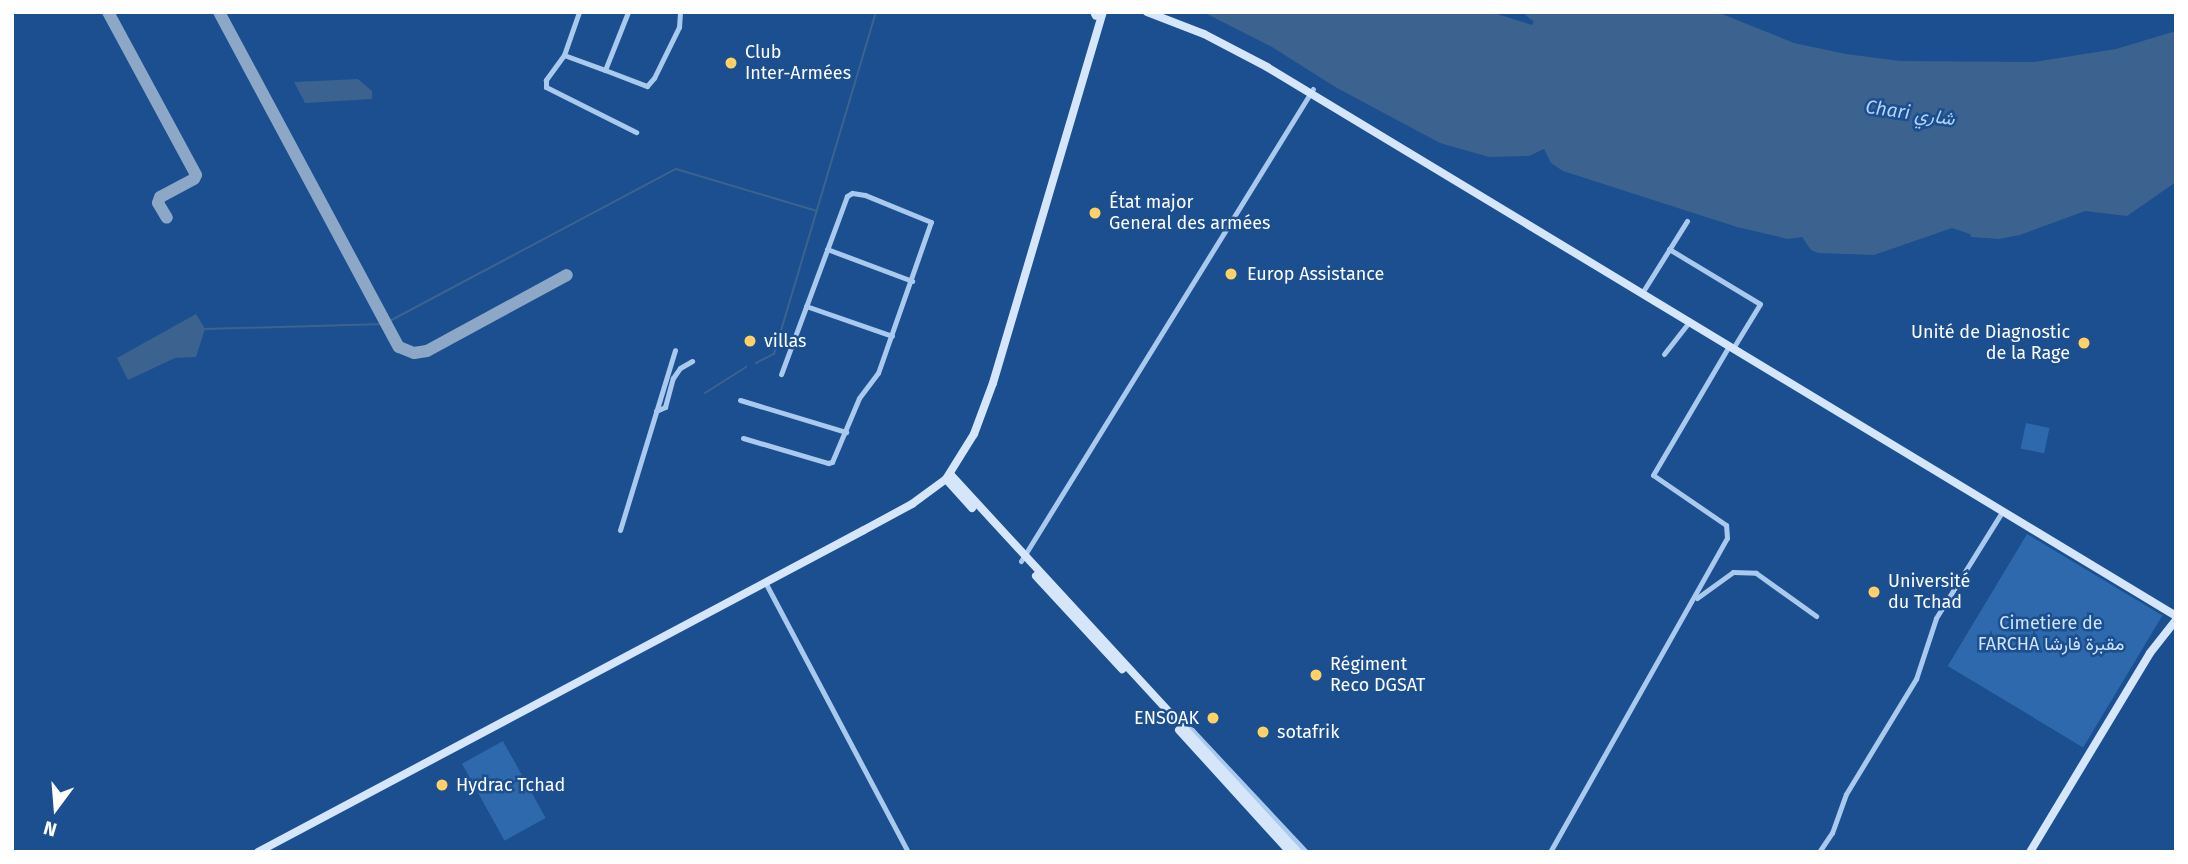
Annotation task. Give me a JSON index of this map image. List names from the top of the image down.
{
  "water": ["Chari شاري"],
  "parks": ["Cimetiere de FARCHA مقبرة فارشا"],
  "places": [
    "Club Inter-Armées",
    "État major General des armées",
    "Europ Assistance",
    "villas",
    "Unité de Diagnostic de la Rage",
    "Université du Tchad",
    "Régiment Reco DGSAT",
    "ENSOAK",
    "sotafrik",
    "Hydrac Tchad"
  ],
  "north": "bottom"
}
